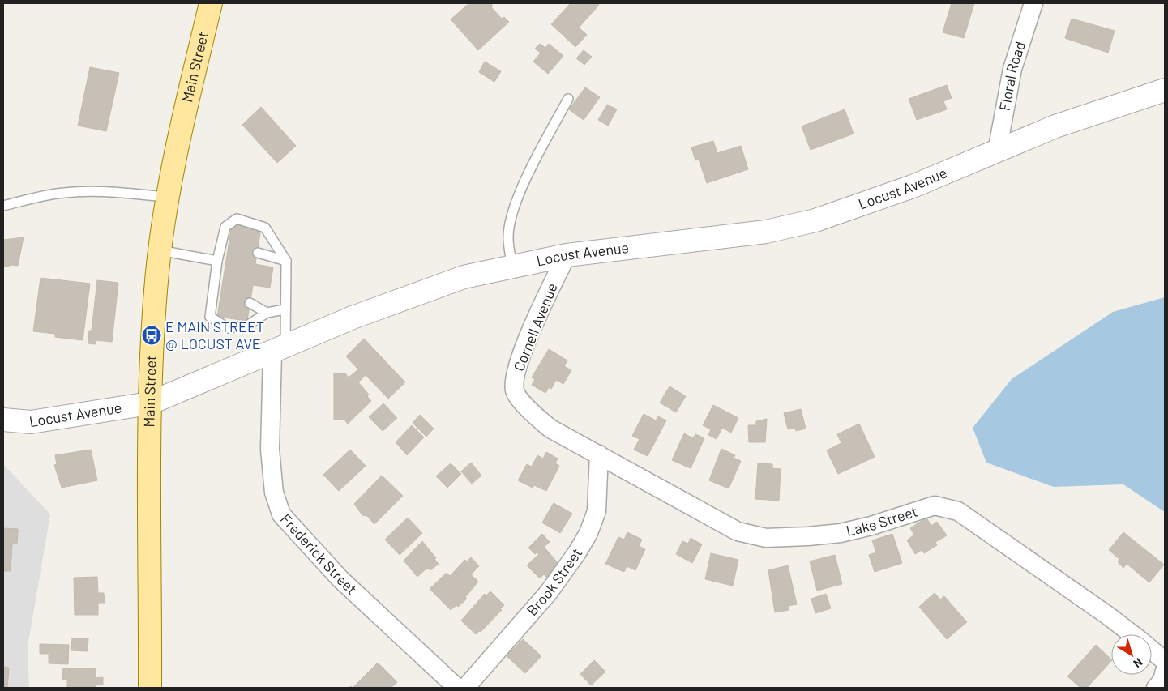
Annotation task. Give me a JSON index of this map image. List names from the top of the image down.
{
  "streets": {
    "main road": ["Main Street"],
    "street": [
      "Floral Road",
      "Locust Avenue",
      "Cornell Avenue",
      "Lake Street",
      "Frederick Street",
      "Brook Street"
    ]
  },
  "crossings": [
    ["Main Street", "Locust Avenue"],
    ["Floral Road", "Locust Avenue"],
    ["Locust Avenue", "Cornell Avenue"],
    ["Locust Avenue", "Frederick Street"],
    ["Cornell Avenue", "Lake Street"],
    ["Cornell Avenue", "Brook Street"],
    ["Lake Street", "Brook Street"]
  ],
  "places": {
    "bus stop": ["E MAIN STREET @ LOCUST AVE"]
  },
  "north": "bottom right"
}
